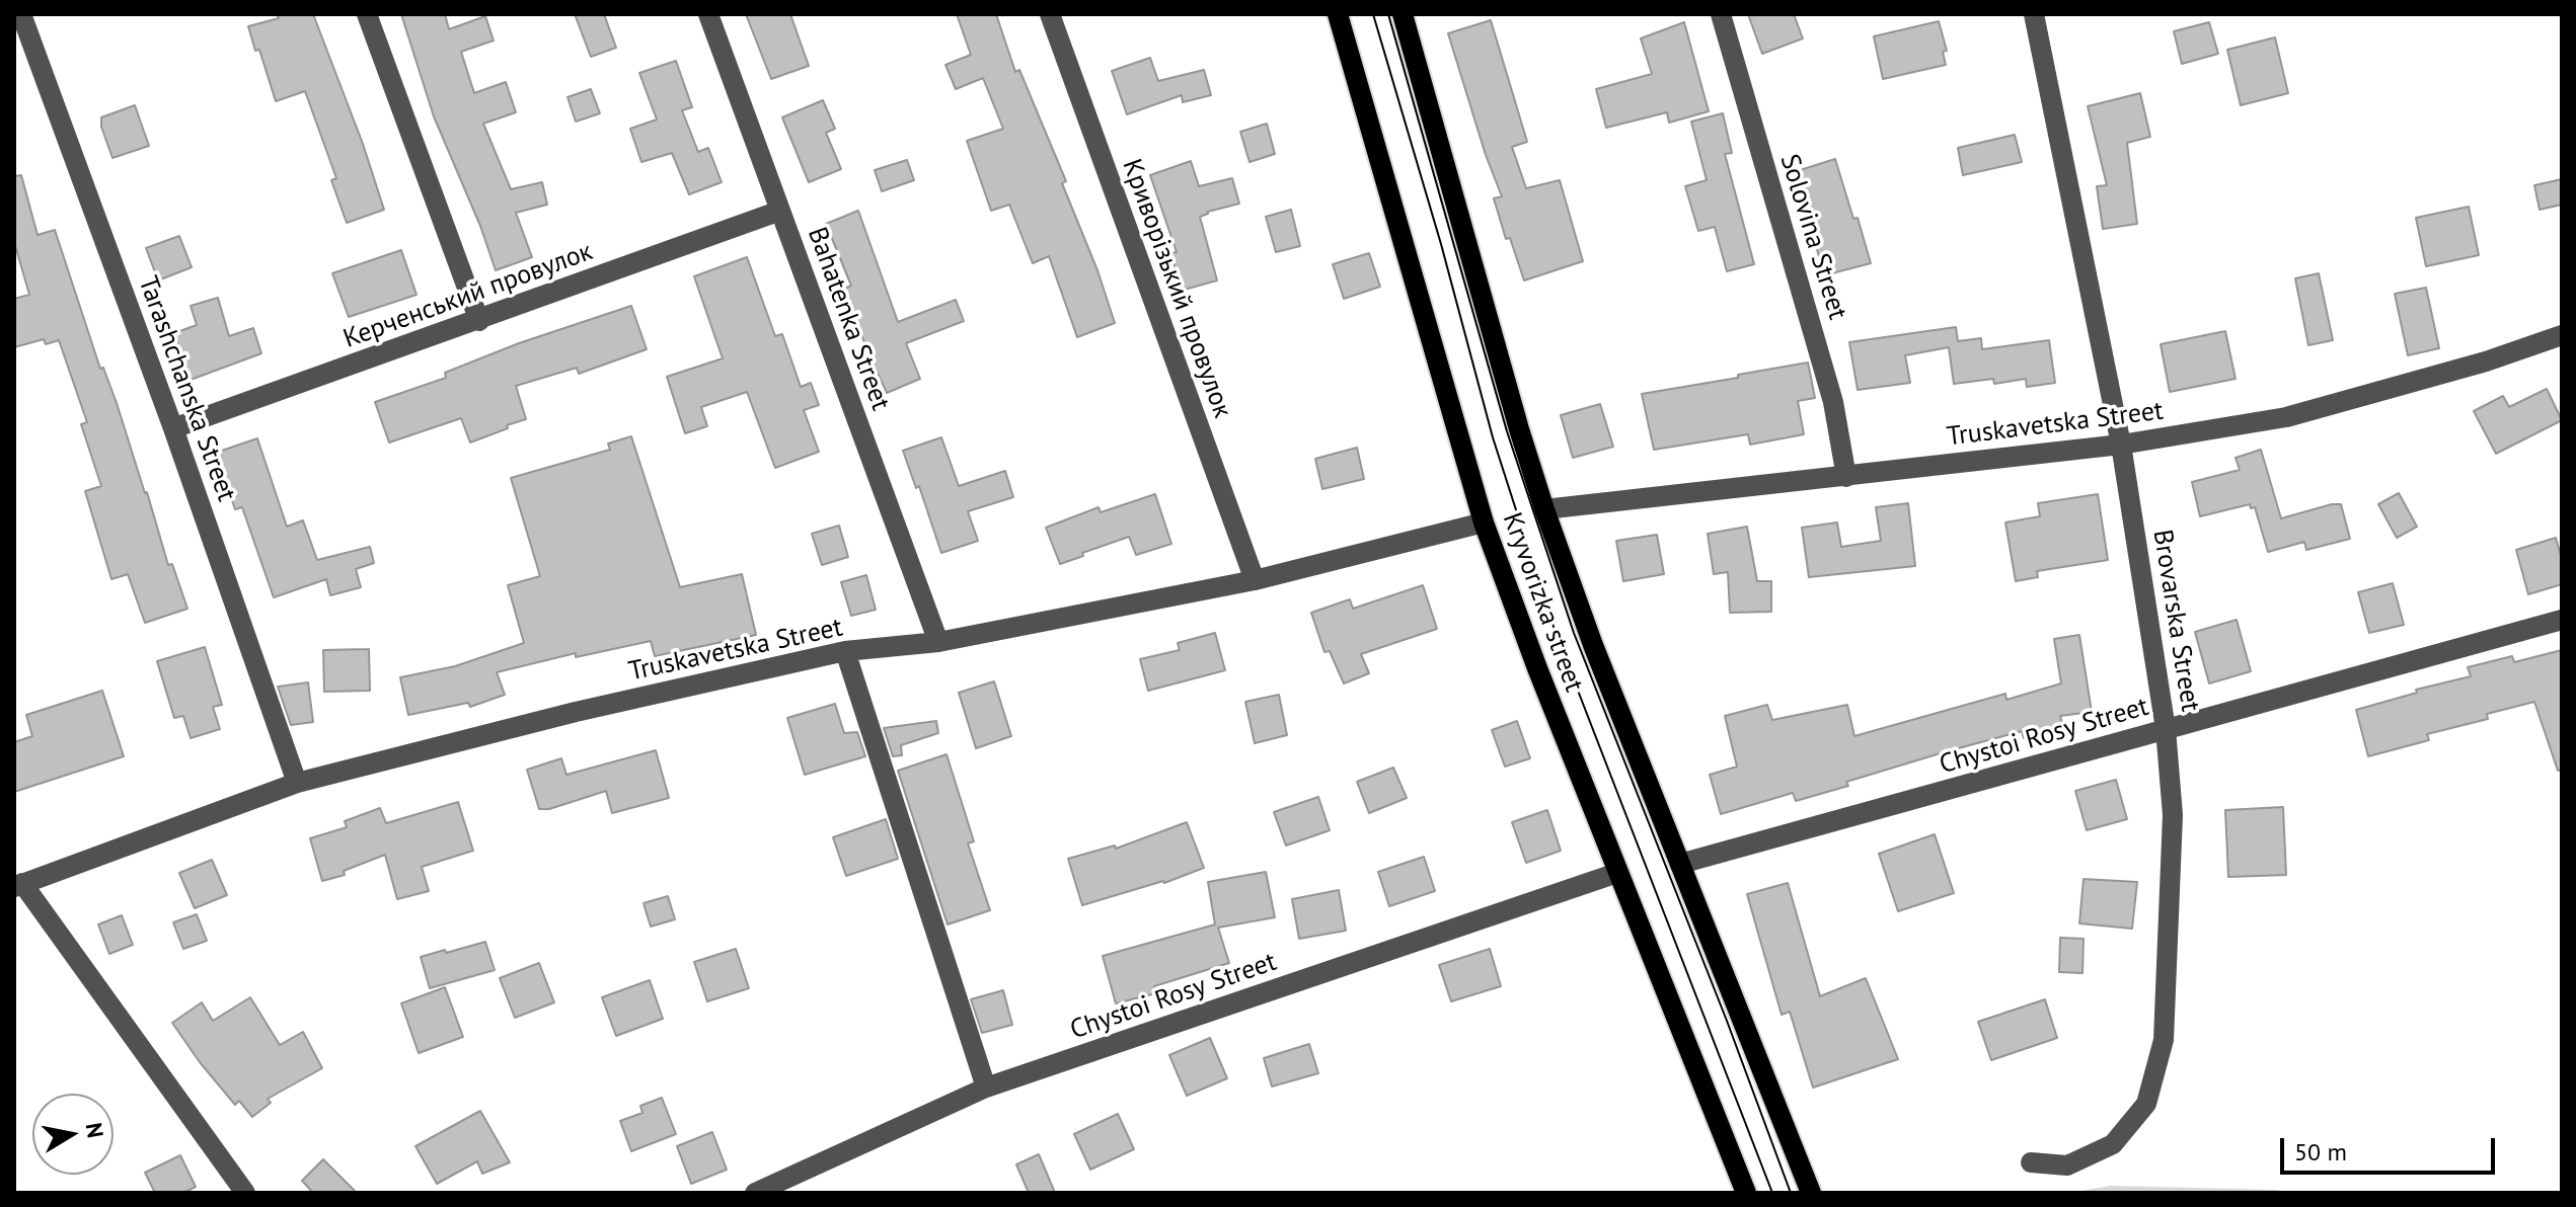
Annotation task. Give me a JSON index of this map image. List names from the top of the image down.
{
  "streets": {
    "main road": ["Kryvorizka street"],
    "street": [
      "Solovina Street",
      "Криворізький провулок",
      "Керченський провулок",
      "Bahatenka Street",
      "Tarashchanska Street",
      "Truskavetska Street",
      "Brovarska Street",
      "Chystoi Rosy Street"
    ]
  },
  "crossings": [
    ["Solovina Street", "Truskavetska Street"],
    ["Криворізький провулок", "Truskavetska Street"],
    ["Керченський провулок", "Bahatenka Street"],
    ["Керченський провулок", "Tarashchanska Street"],
    ["Bahatenka Street", "Truskavetska Street"],
    ["Tarashchanska Street", "Truskavetska Street"],
    ["Truskavetska Street", "Kryvorizka street"],
    ["Truskavetska Street", "Brovarska Street"],
    ["Kryvorizka street", "Chystoi Rosy Street"],
    ["Brovarska Street", "Chystoi Rosy Street"]
  ],
  "scale_bar": "50 m",
  "north": "right"
}
